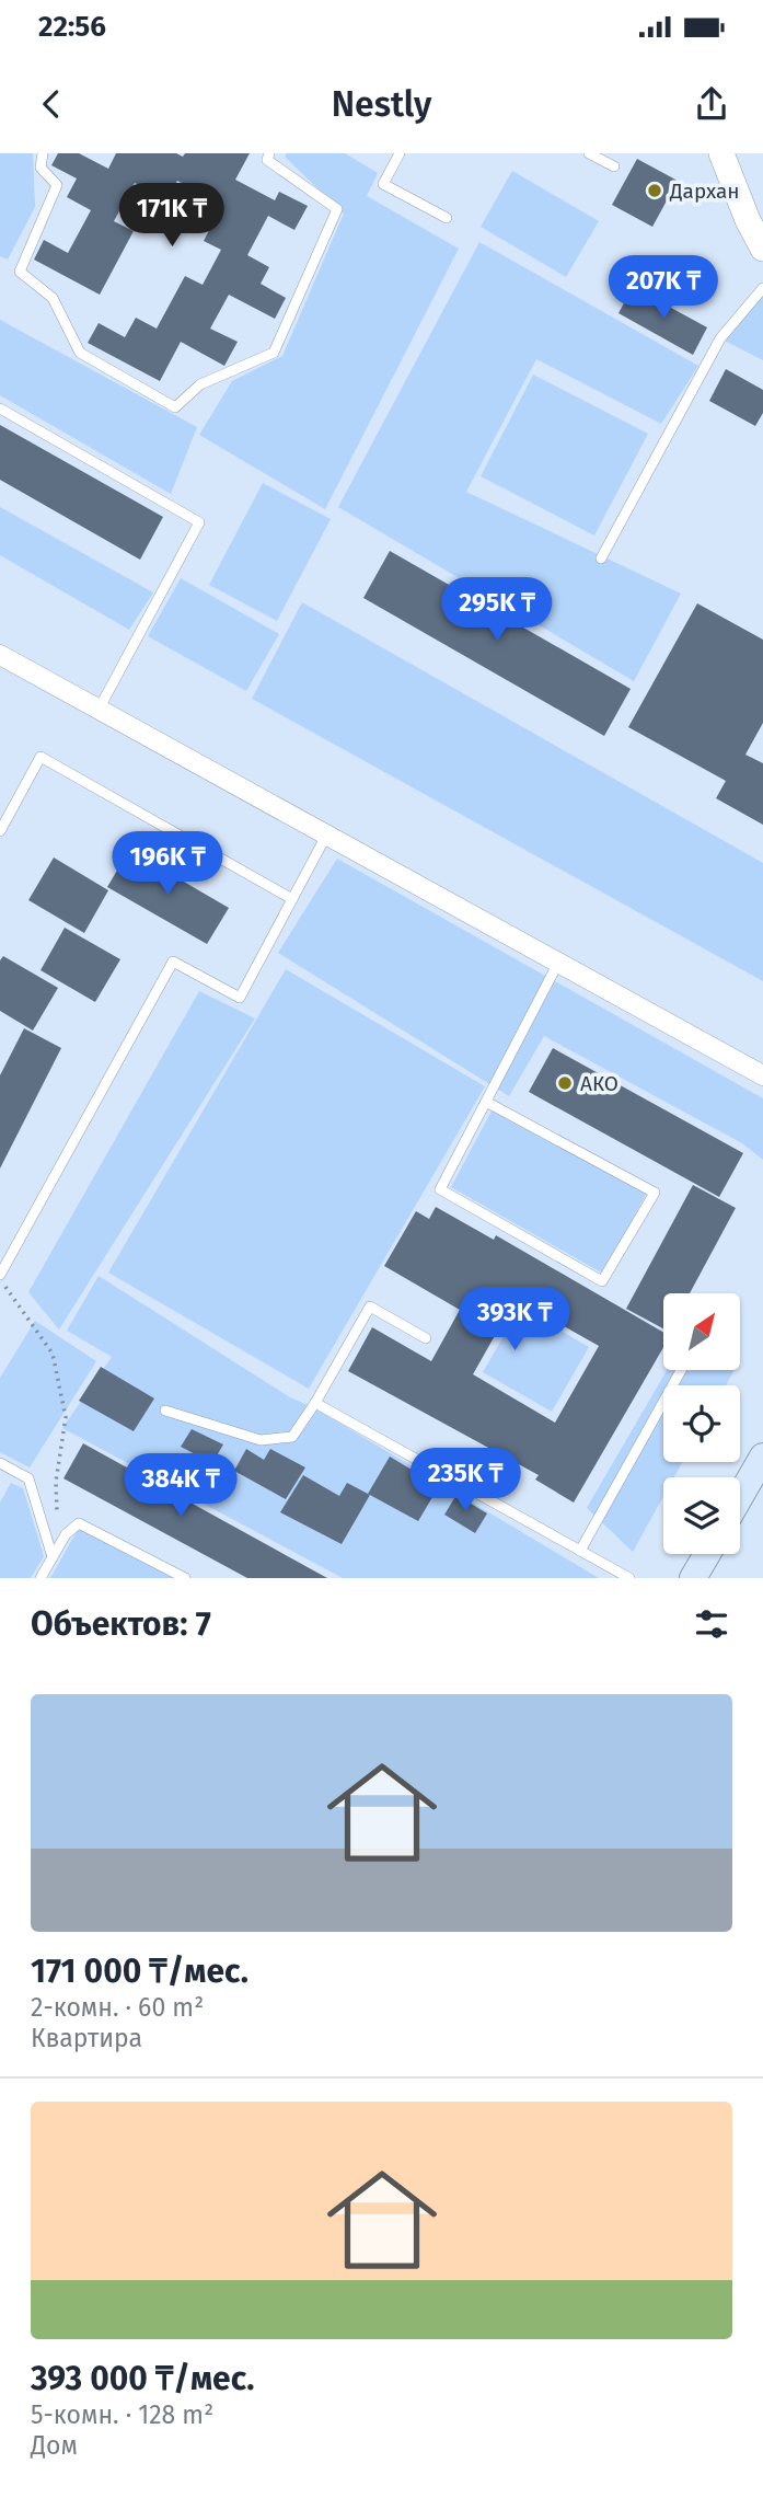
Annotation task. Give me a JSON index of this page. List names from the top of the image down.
{
  "places": ["Дархан", "АКО"],
  "north": "top right",
  "page": {
    "status": "22:56",
    "header": "Nestly",
    "price": [
      "171K ₸",
      "207K ₸",
      "295K ₸",
      "196K ₸",
      "393K ₸",
      "235K ₸",
      "384K ₸"
    ],
    "heading": "Объектов: 7",
    "list": [
      {
        "name": "171 000 ₸/мес.",
        "note": "2-комн. · 60 m² · Квартира"
      },
      {
        "name": "393 000 ₸/мес.",
        "note": "5-комн. · 128 m² · Дом"
      }
    ]
  }
}
